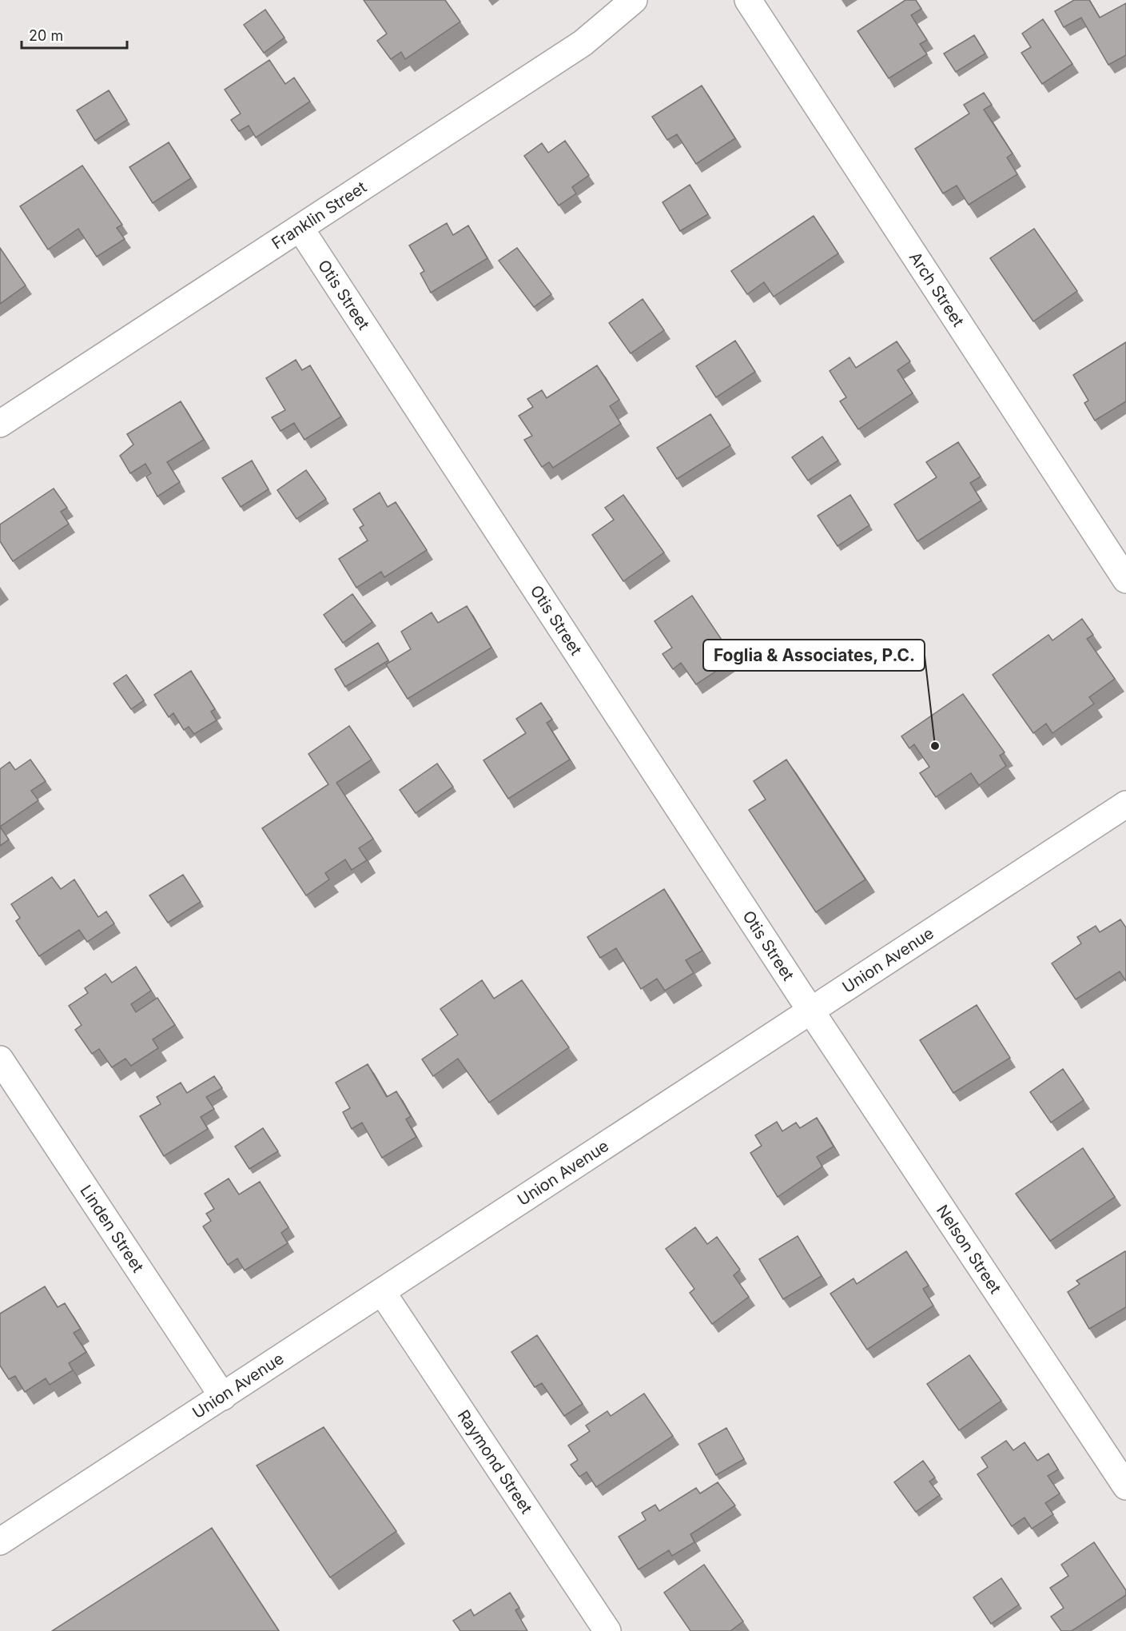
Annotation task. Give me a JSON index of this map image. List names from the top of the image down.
{
  "streets": {
    "street": [
      "Franklin Street",
      "Arch Street",
      "Otis Street",
      "Union Avenue",
      "Linden Street",
      "Nelson Street",
      "Raymond Street"
    ]
  },
  "crossings": [
    ["Franklin Street", "Otis Street"],
    ["Otis Street", "Union Avenue"],
    ["Otis Street", "Nelson Street"],
    ["Union Avenue", "Linden Street"],
    ["Union Avenue", "Nelson Street"],
    ["Union Avenue", "Raymond Street"]
  ],
  "places": ["Foglia & Associates, P.C."],
  "scale_bar": "20 m"
}
